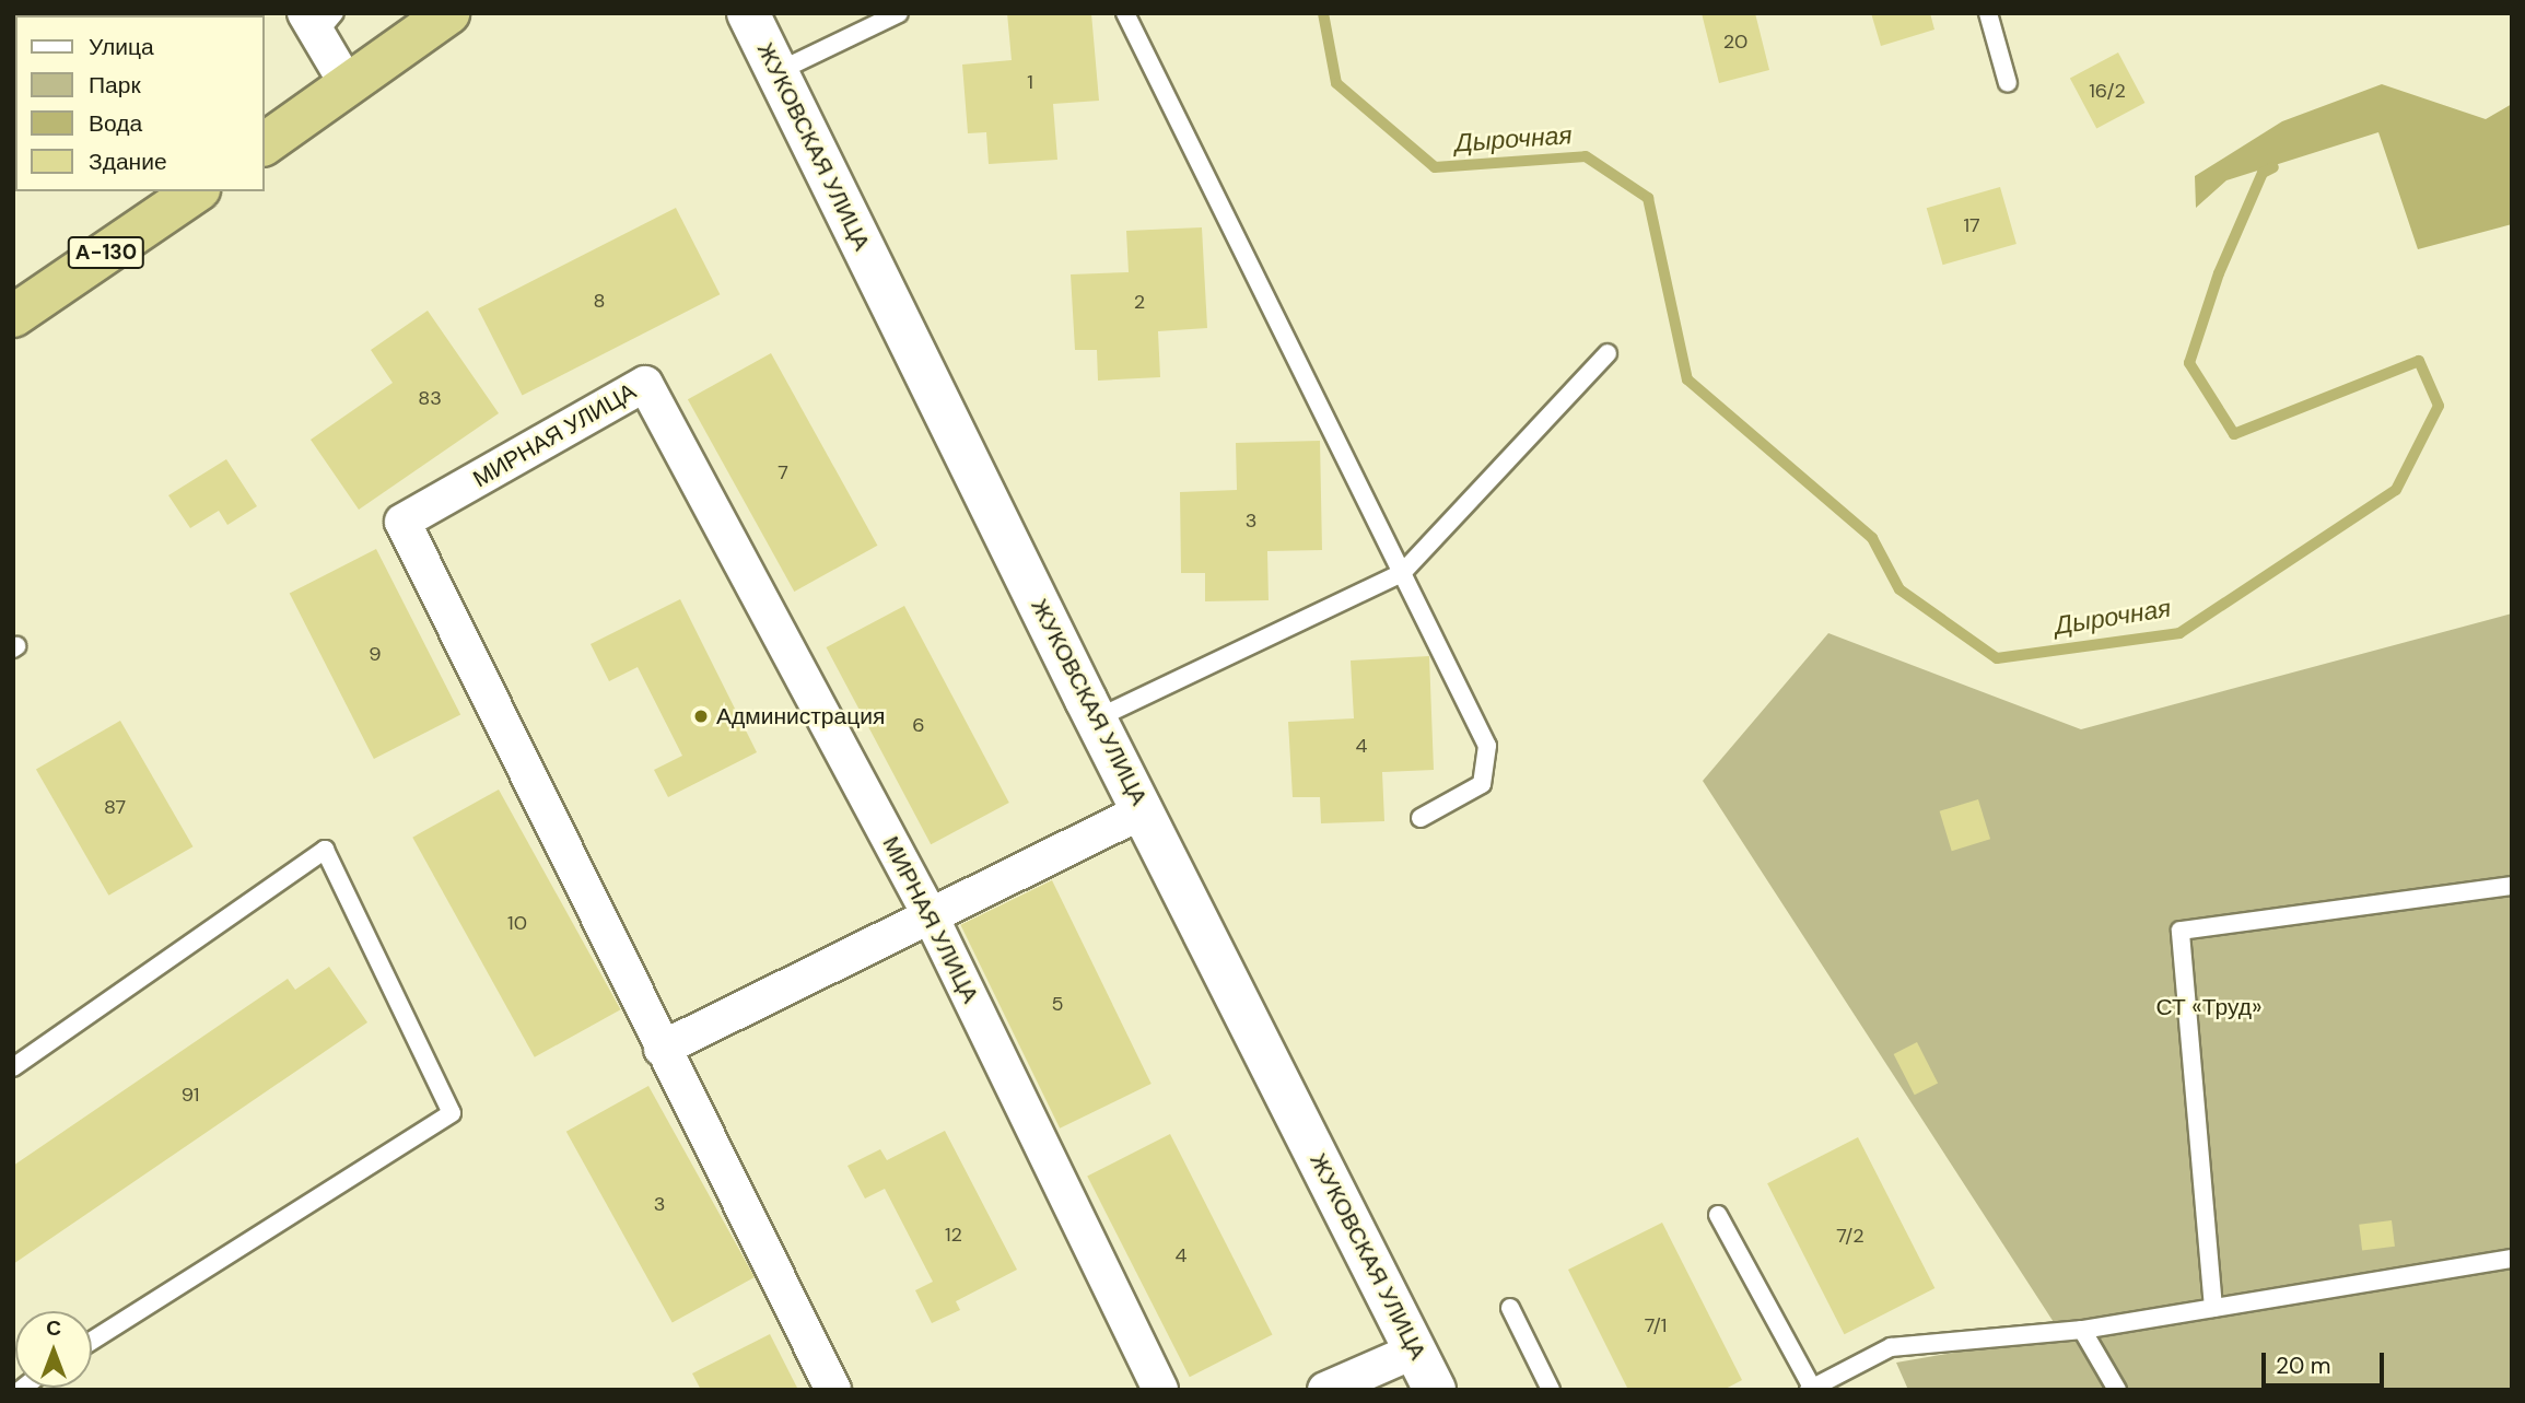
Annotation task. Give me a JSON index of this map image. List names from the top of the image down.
{
  "streets": {
    "highway": ["А-130"],
    "main road": ["ЖУКОВСКАЯ УЛИЦА"],
    "street": ["МИРНАЯ УЛИЦА"]
  },
  "water": ["Дырочная"],
  "parks": ["СТ «Труд»"],
  "places": ["Администрация"],
  "house_numbers": [
    "20",
    "1",
    "16/2",
    "17",
    "8",
    "2",
    "83",
    "7",
    "3",
    "9",
    "6",
    "4",
    "87",
    "10",
    "5",
    "91",
    "3",
    "12",
    "7/2",
    "4",
    "7/1"
  ],
  "legend": [
    "Улица",
    "Парк",
    "Вода",
    "Здание"
  ],
  "scale_bar": "20 m",
  "north": "top"
}
